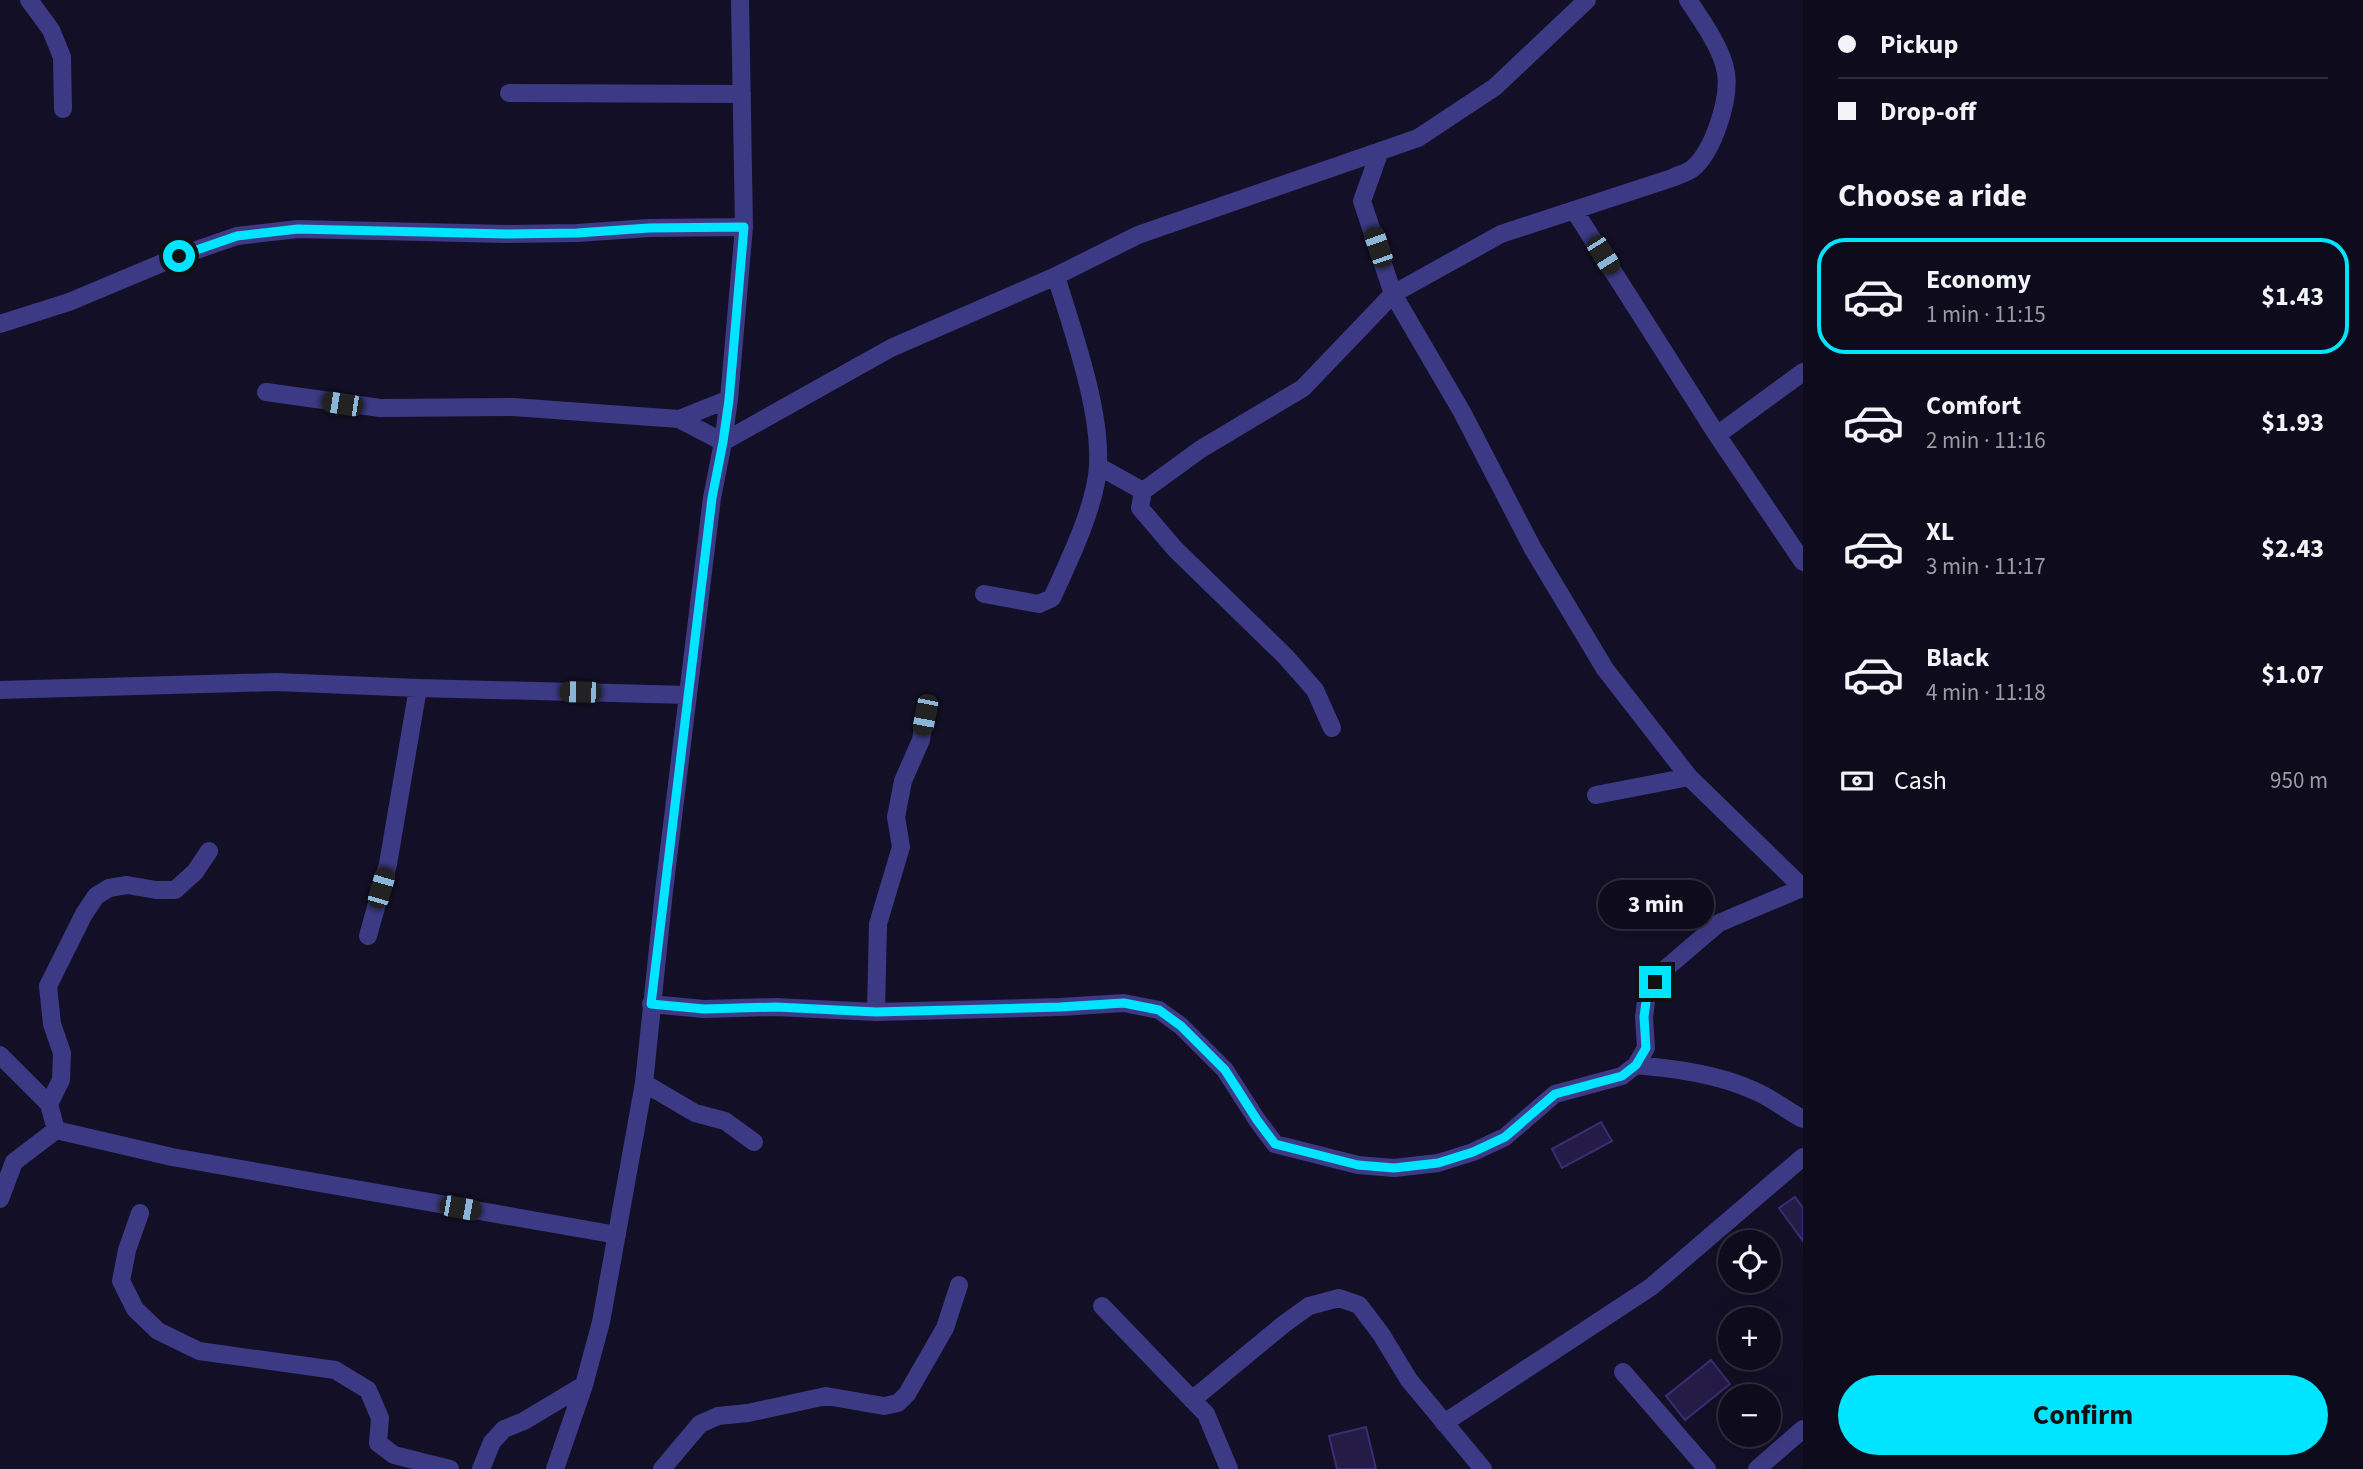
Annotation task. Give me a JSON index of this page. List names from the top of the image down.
{
  "page": {
    "banner": ["Pickup", "Drop-off"],
    "heading": "Choose a ride",
    "list": [
      {
        "name": "Economy",
        "note": "1 min · 11:15",
        "value": "$1.43"
      },
      {
        "name": "Comfort",
        "note": "2 min · 11:16",
        "value": "$1.93"
      },
      {
        "name": "XL",
        "note": "3 min · 11:17",
        "value": "$2.43"
      },
      {
        "name": "Black",
        "note": "4 min · 11:18",
        "value": "$1.07"
      }
    ],
    "pay": ["Cash", "950 m"],
    "bubble": "3 min",
    "map_buttons": ["+", "−"],
    "buttons": "Confirm"
  }
}
